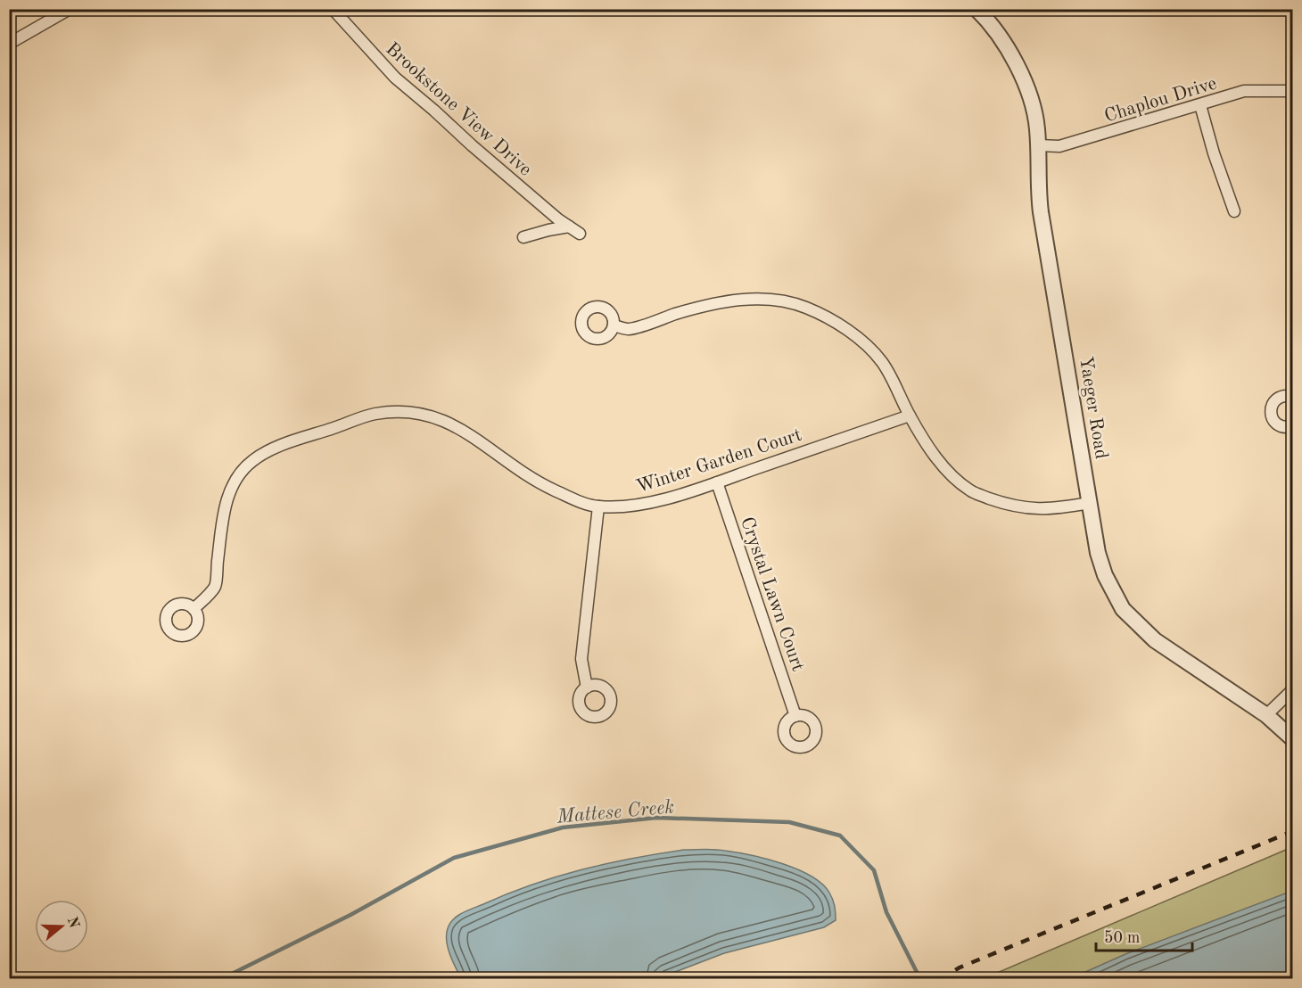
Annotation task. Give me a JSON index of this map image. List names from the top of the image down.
{
  "streets": {
    "street": [
      "Chaplou Drive",
      "Brookstone View Drive",
      "Yaeger Road",
      "Winter Garden Court",
      "Crystal Lawn Court"
    ]
  },
  "crossings": [
    ["Chaplou Drive", "Yaeger Road"],
    ["Winter Garden Court", "Crystal Lawn Court"]
  ],
  "water": ["Mattese Creek"],
  "scale_bar": "50 m",
  "north": "right"
}
